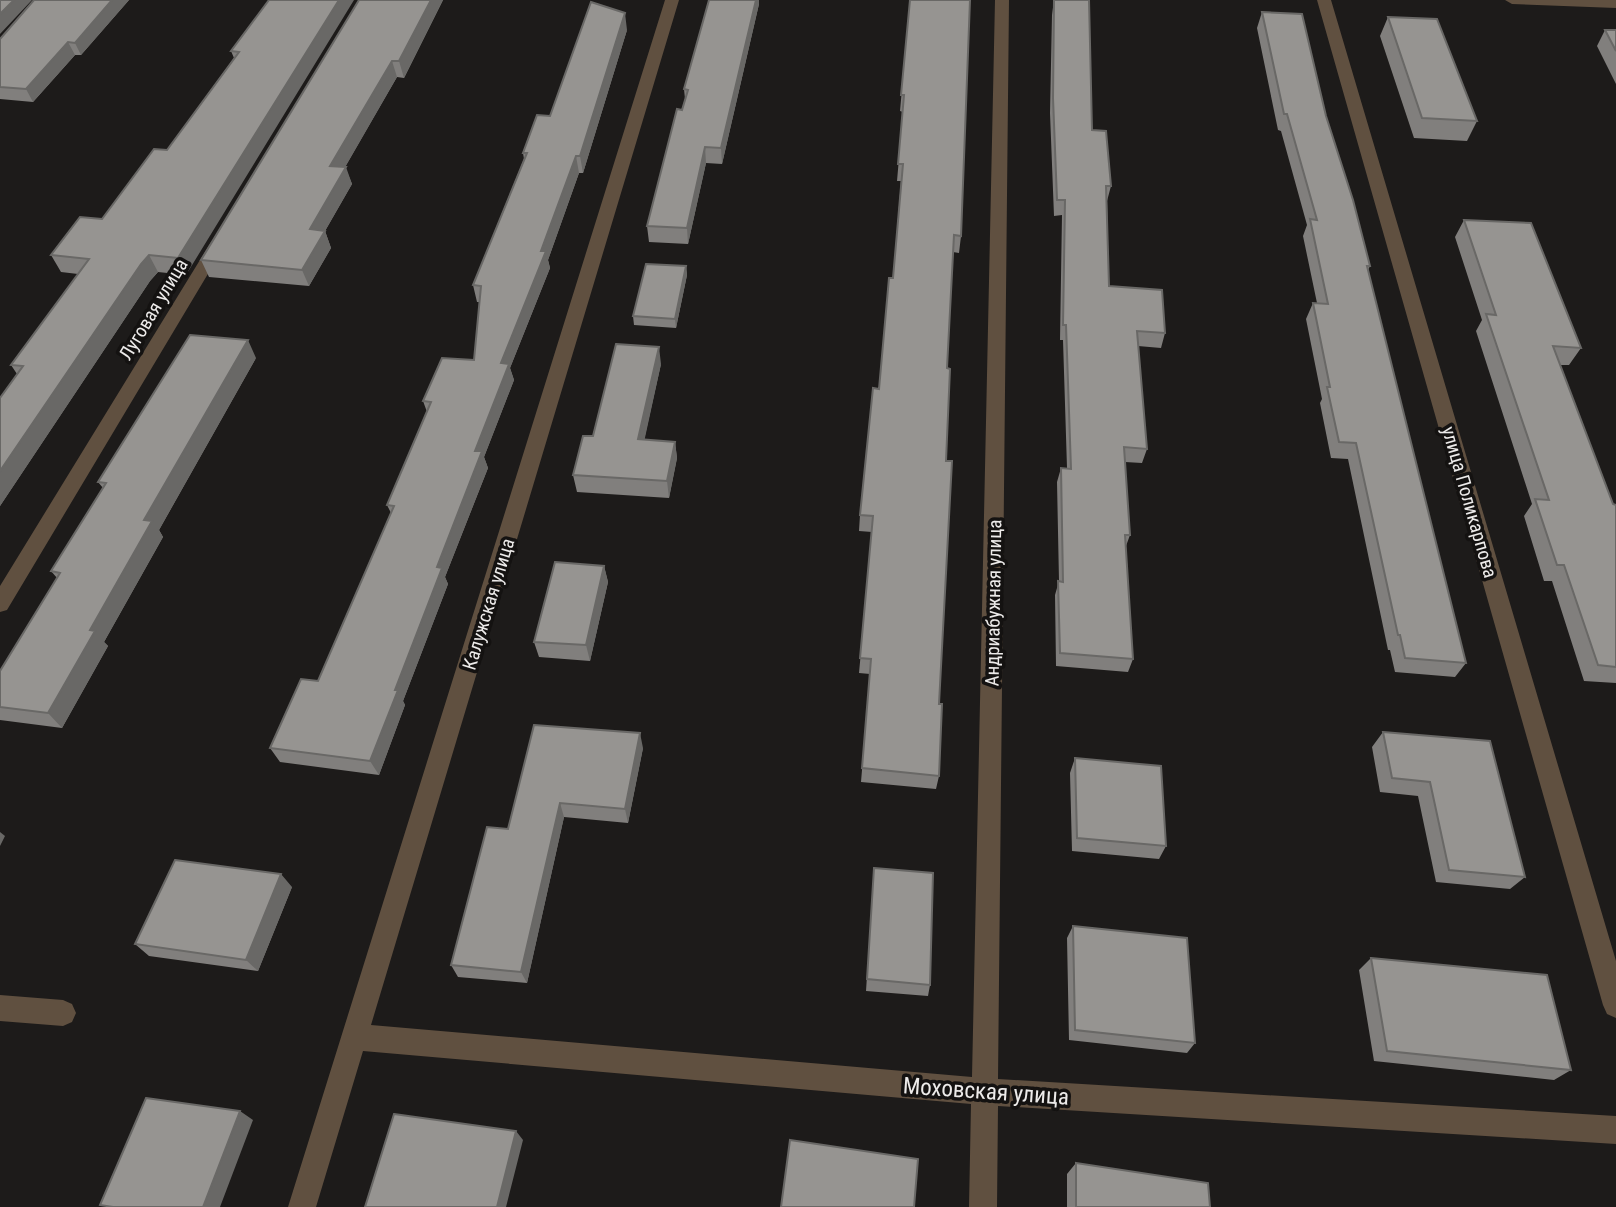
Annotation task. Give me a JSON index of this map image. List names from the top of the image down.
{
  "streets": {
    "street": [
      "Луговая улица",
      "улица Поликарпова",
      "Андриабужная улица",
      "Калужская улица",
      "Моховская улица"
    ]
  },
  "crossings": [
    ["Андриабужная улица", "Моховская улица"],
    ["Калужская улица", "Моховская улица"]
  ]
}
